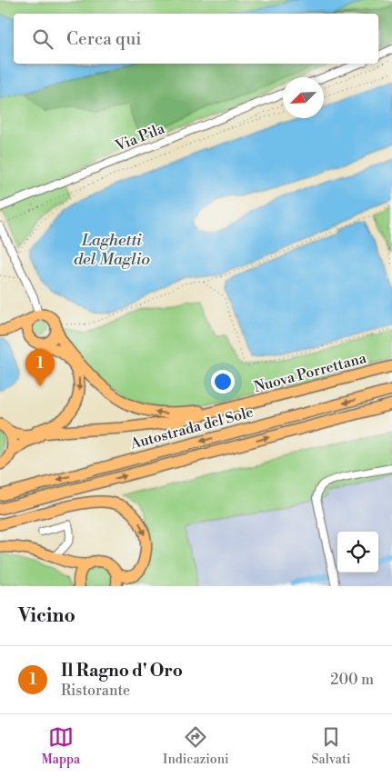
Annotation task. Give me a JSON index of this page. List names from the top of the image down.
{
  "streets": {
    "highway": ["Nuova Porrettana", "Autostrada del Sole"],
    "street": ["Via Pila"]
  },
  "water": ["Laghetti del Maglio"],
  "north": "bottom left",
  "page": {
    "search": "Cerca qui",
    "pins": "1",
    "heading": "Vicino",
    "list": [
      {
        "mark": "1",
        "name": "Il Ragno d' Oro",
        "note": "Ristorante",
        "value": "200 m"
      }
    ],
    "nav": ["Mappa", "Indicazioni", "Salvati"]
  }
}
